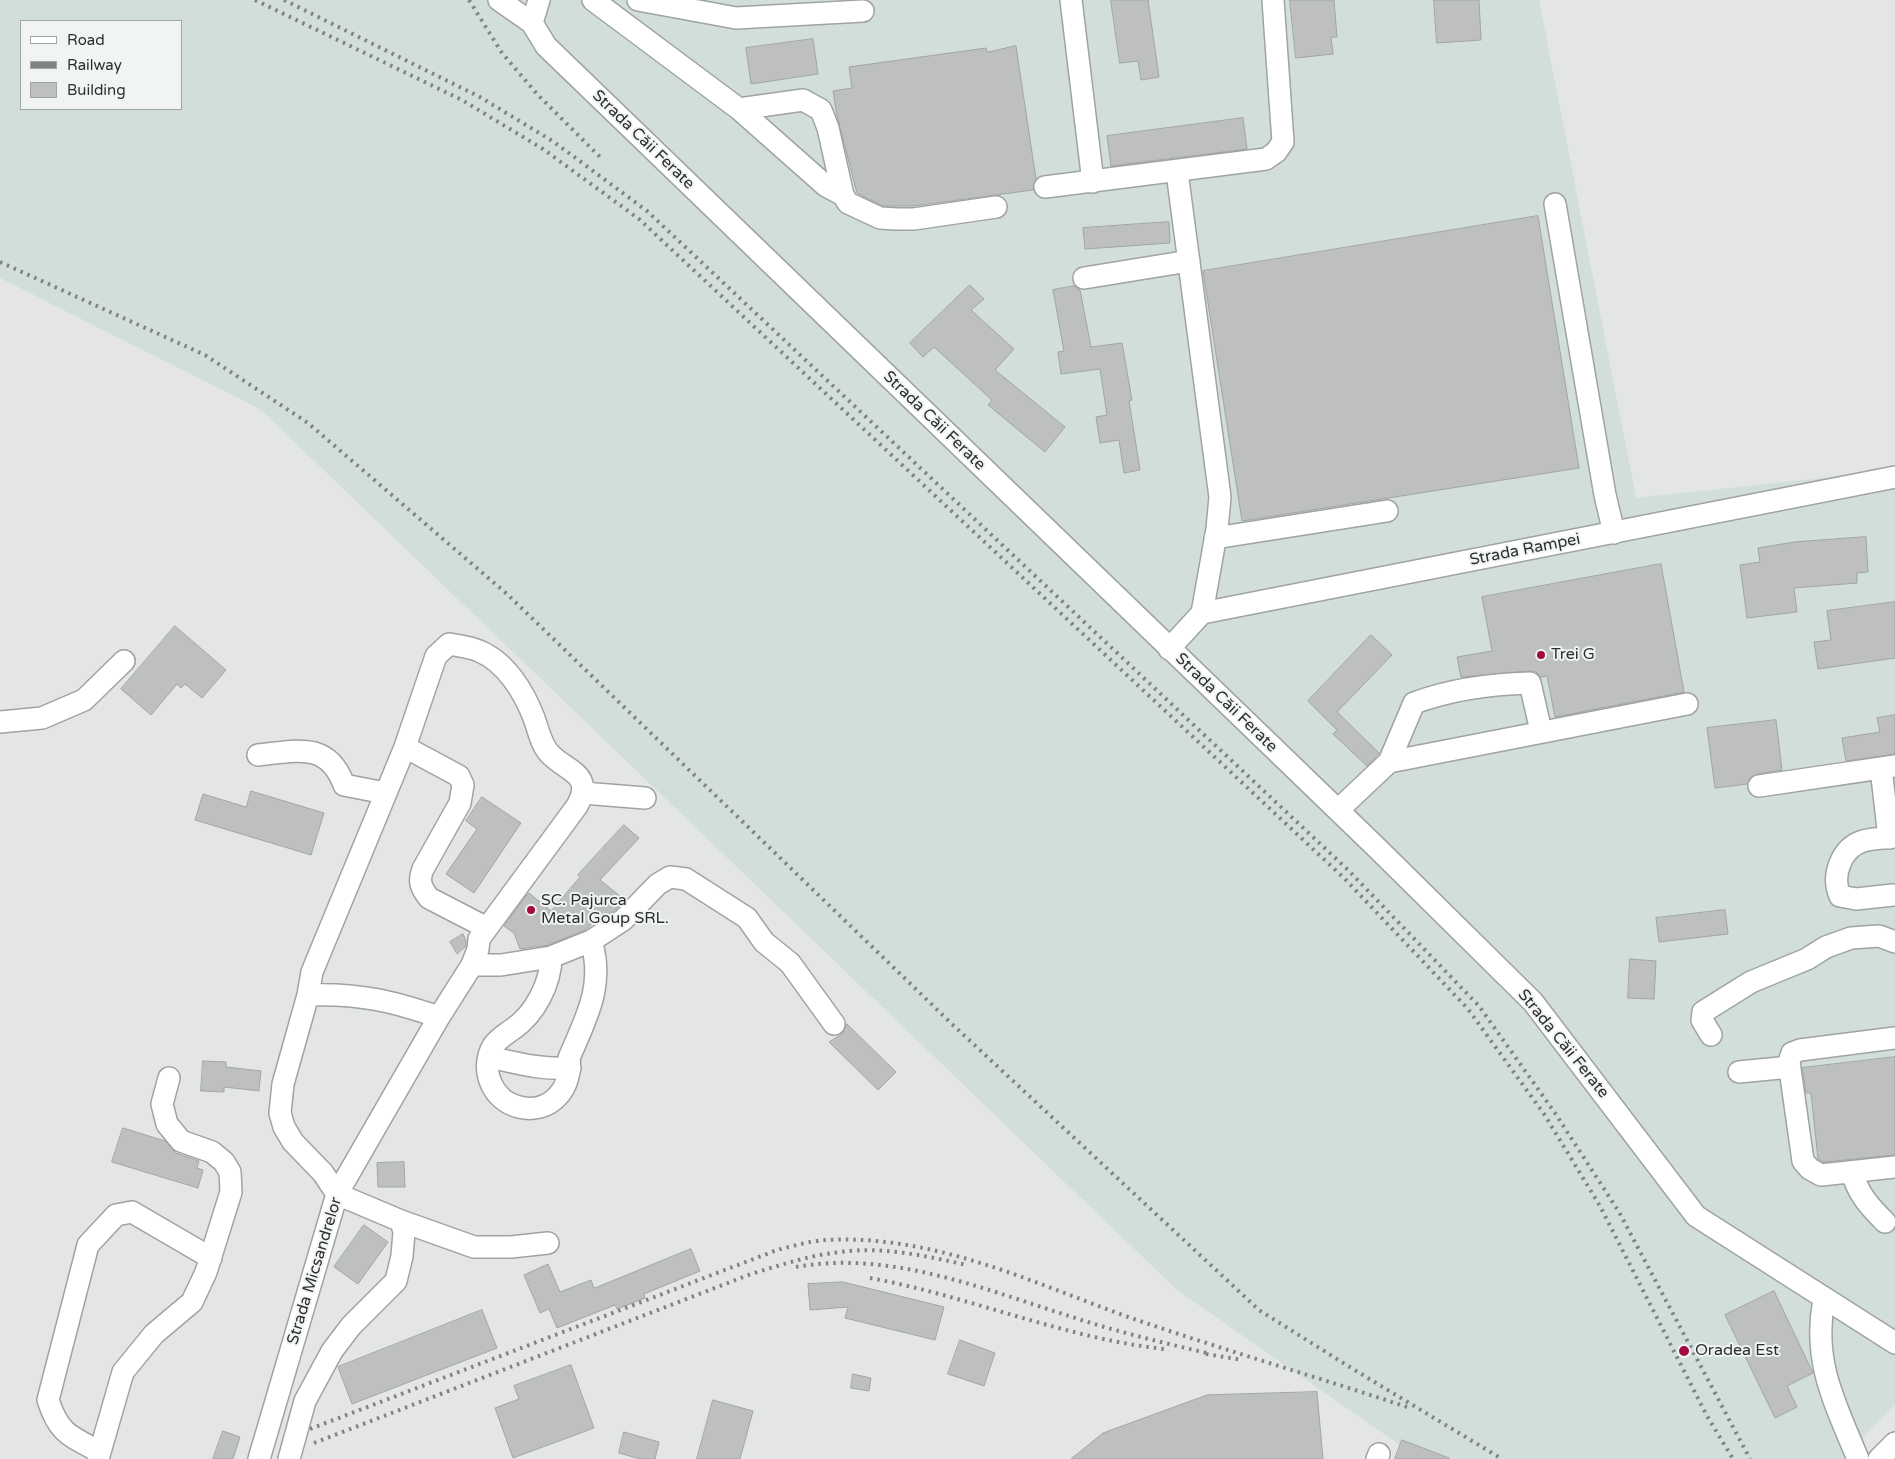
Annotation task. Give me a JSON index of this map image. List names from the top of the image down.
{
  "streets": {
    "street": ["Strada Căii Ferate", "Strada Rampei", "Strada Micsandrelor"]
  },
  "places": ["Trei G", "SC. Pajurca Metal Goup SRL.", "Oradea Est"],
  "legend": ["Road", "Railway", "Building"]
}
